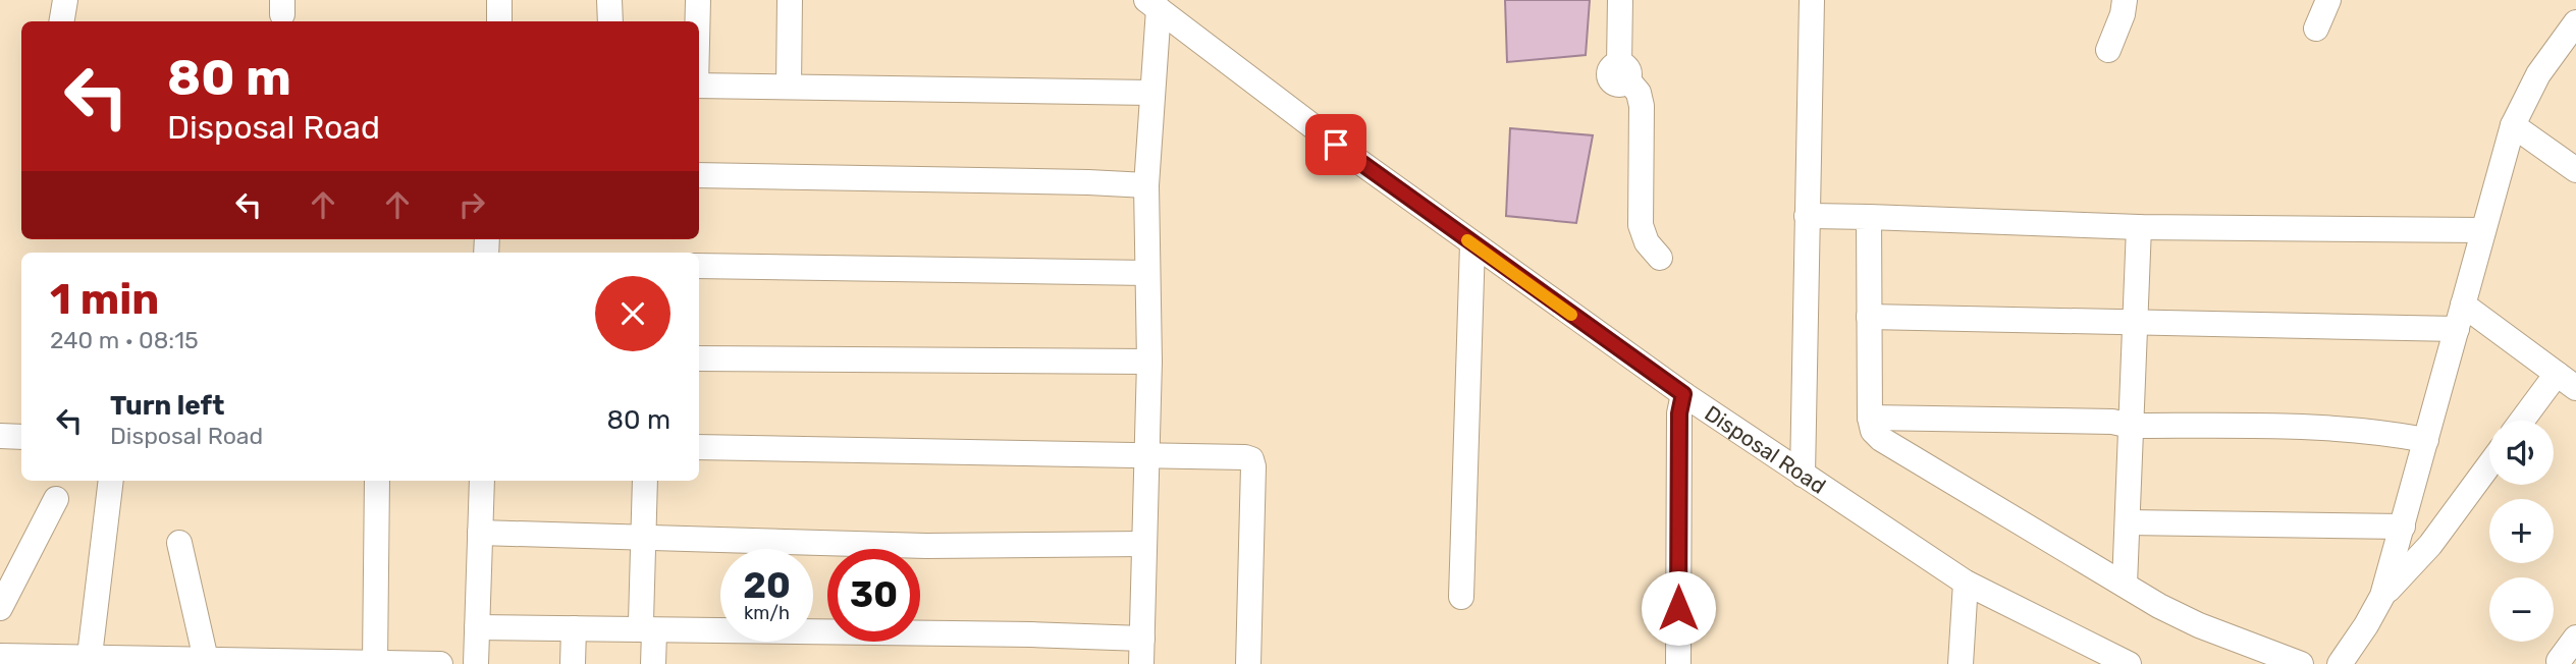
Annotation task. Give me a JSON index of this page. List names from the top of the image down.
{
  "streets": {
    "street": ["Disposal Road"]
  },
  "page": {
    "turn": ["80 m", "Disposal Road"],
    "heading": ["1 min", "240 m · 08:15"],
    "list": [
      {
        "name": "Turn left",
        "note": "Disposal Road",
        "value": "80 m"
      }
    ],
    "map_buttons": ["+", "−"],
    "speed": "20 km/h",
    "limit": "30"
  }
}
